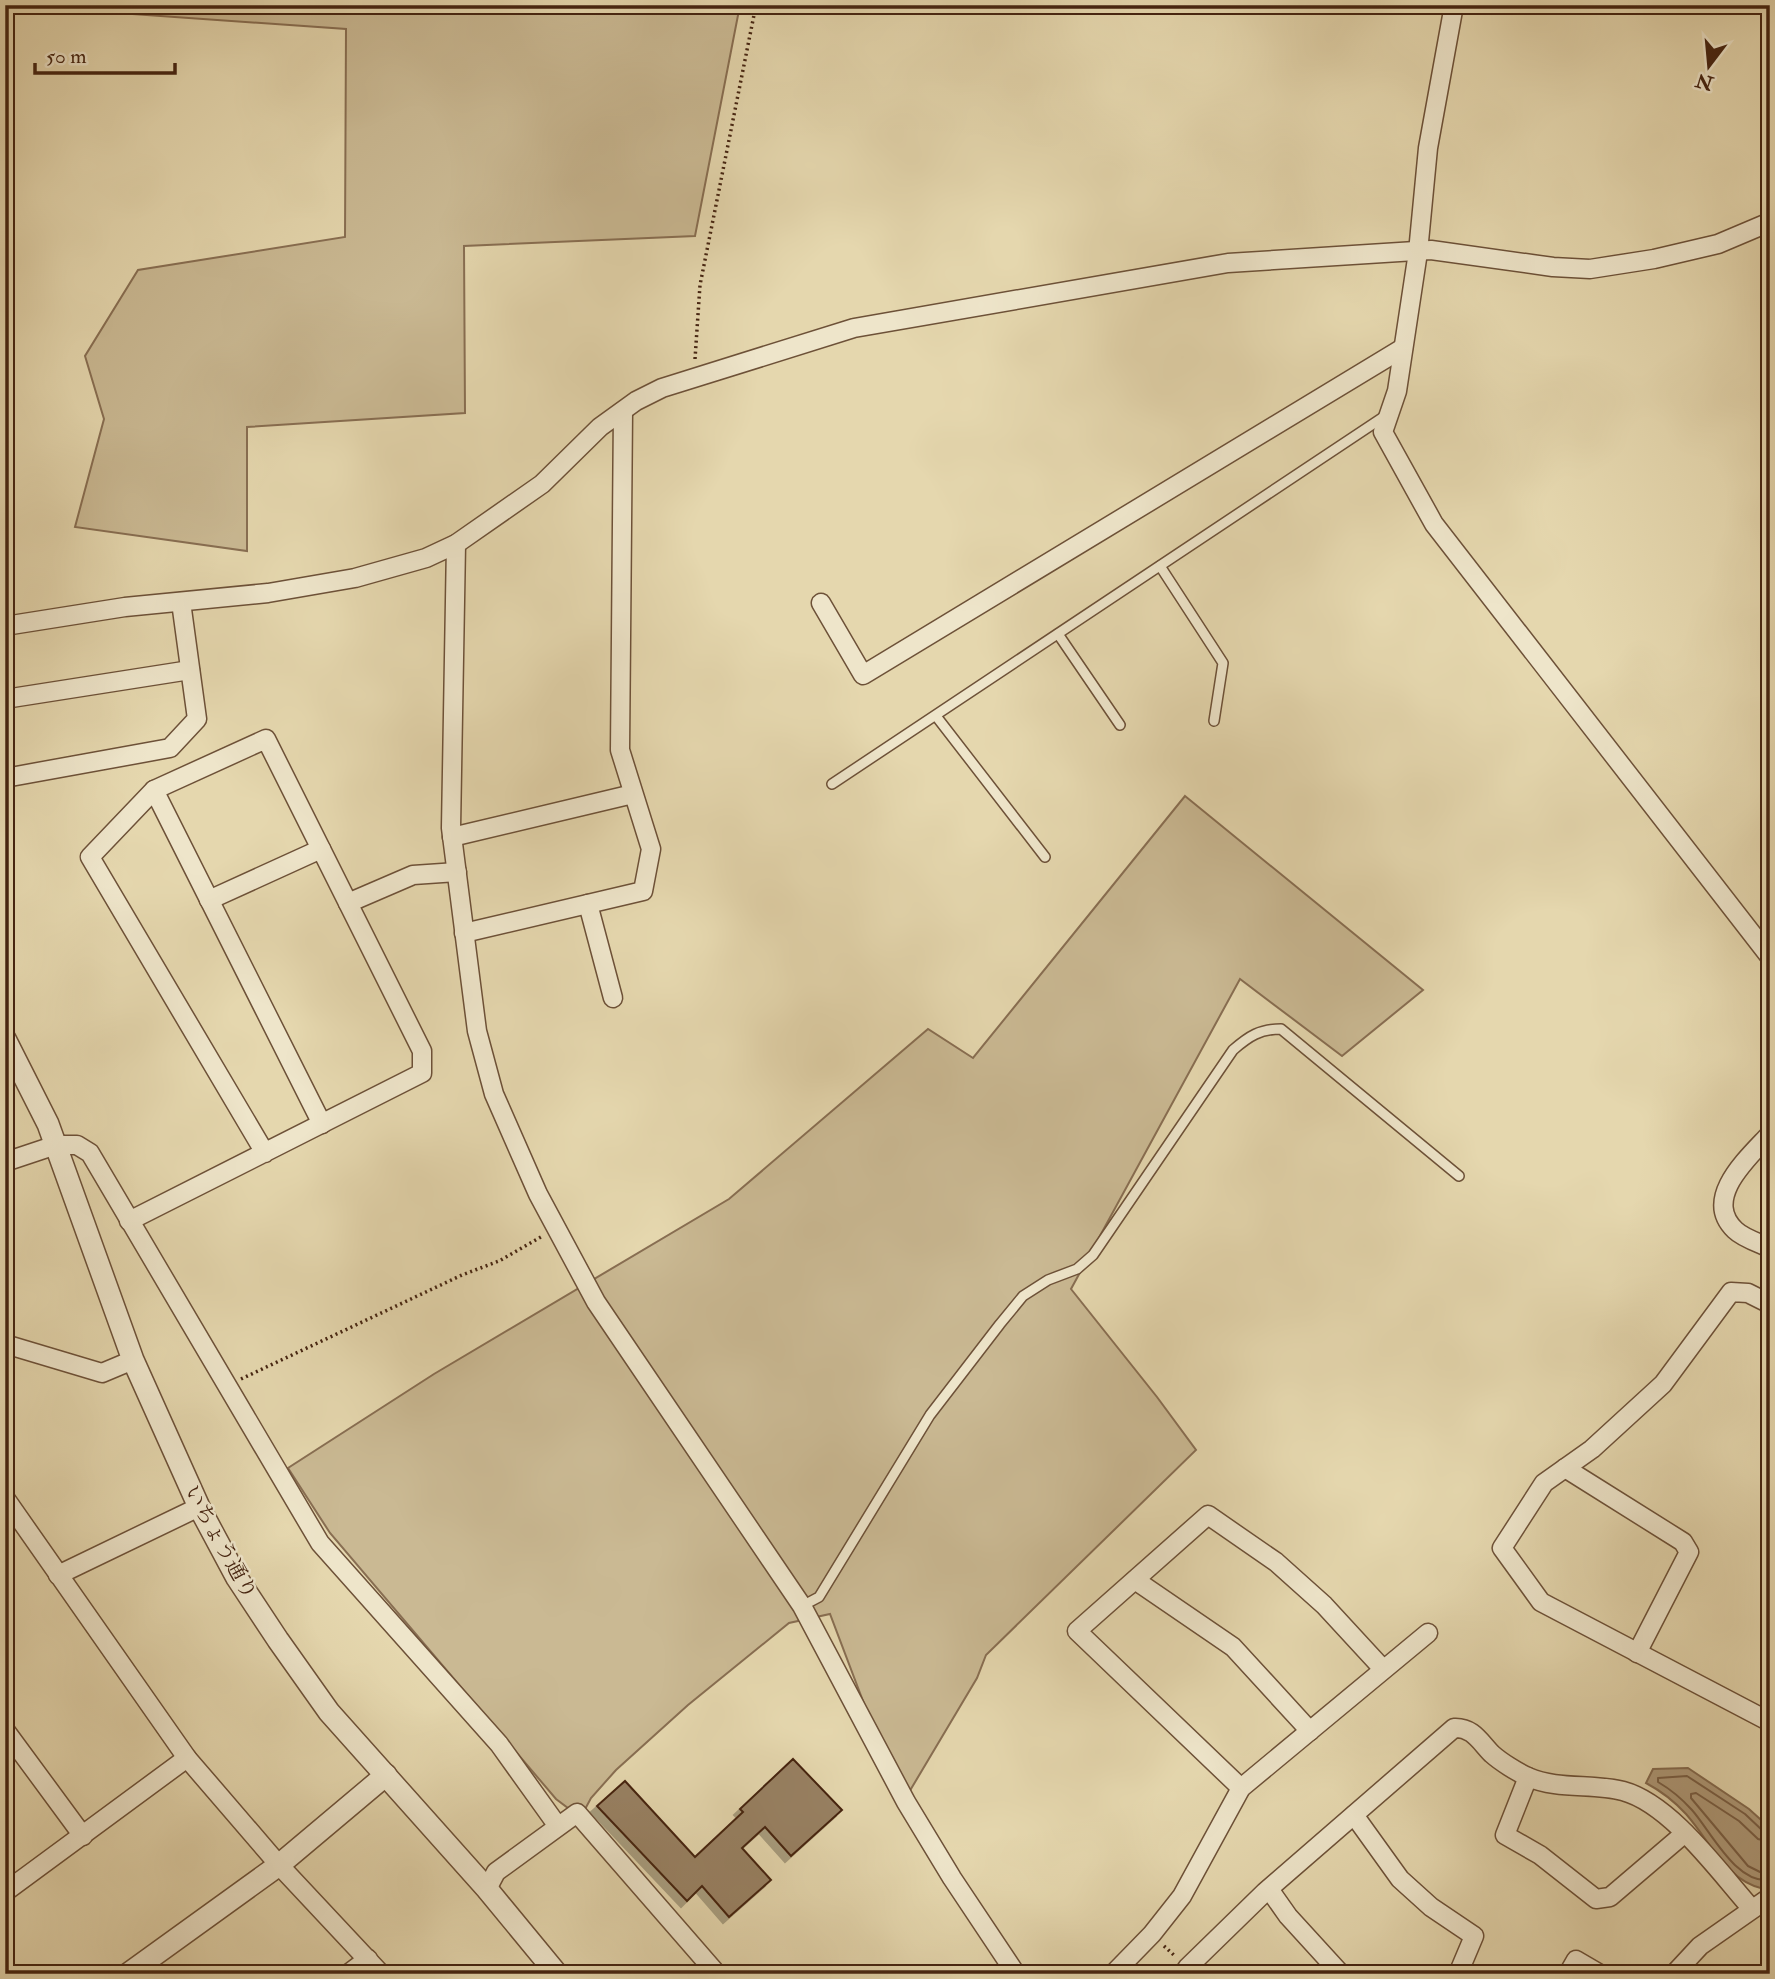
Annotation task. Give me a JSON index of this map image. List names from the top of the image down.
{
  "streets": {
    "street": ["いちょう通り"]
  },
  "scale_bar": "50 m",
  "north": "bottom"
}
